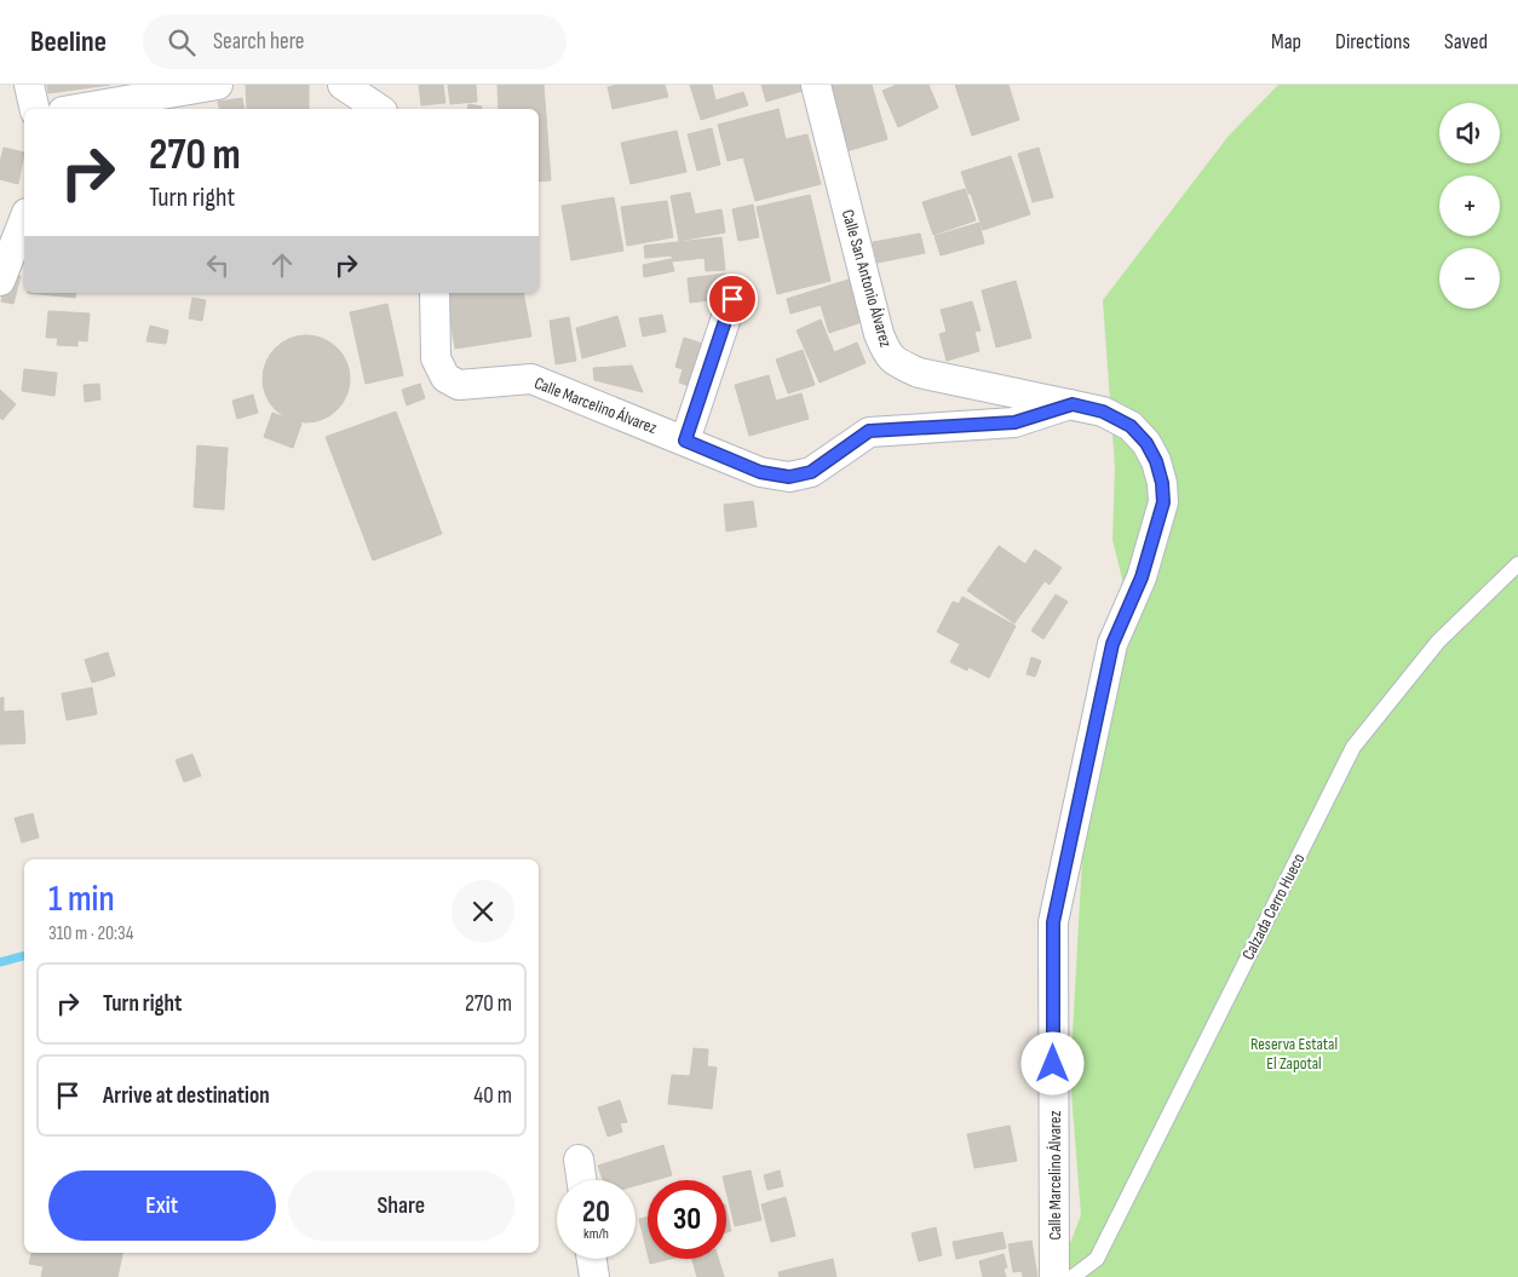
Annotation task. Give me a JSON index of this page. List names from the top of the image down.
{
  "streets": {
    "street": ["Calle San Antonio Álvarez", "Calle Marcelino Álvarez"],
    "lane": ["Calzada Cerro Hueco"]
  },
  "crossings": [
    ["Calle San Antonio Álvarez", "Calle Marcelino Álvarez"]
  ],
  "parks": ["Reserva Estatal El Zapotal"],
  "page": {
    "header": "Beeline",
    "search": "Search here",
    "nav": ["Map", "Directions", "Saved"],
    "map_buttons": ["+", "−"],
    "turn": ["270 m", "Turn right"],
    "heading": ["1 min", "310 m · 20:34"],
    "list": [
      {
        "name": "Turn right",
        "value": "270 m"
      },
      {
        "name": "Arrive at destination",
        "value": "40 m"
      }
    ],
    "buttons": ["Exit", "Share"],
    "speed": "20 km/h",
    "limit": "30"
  }
}
